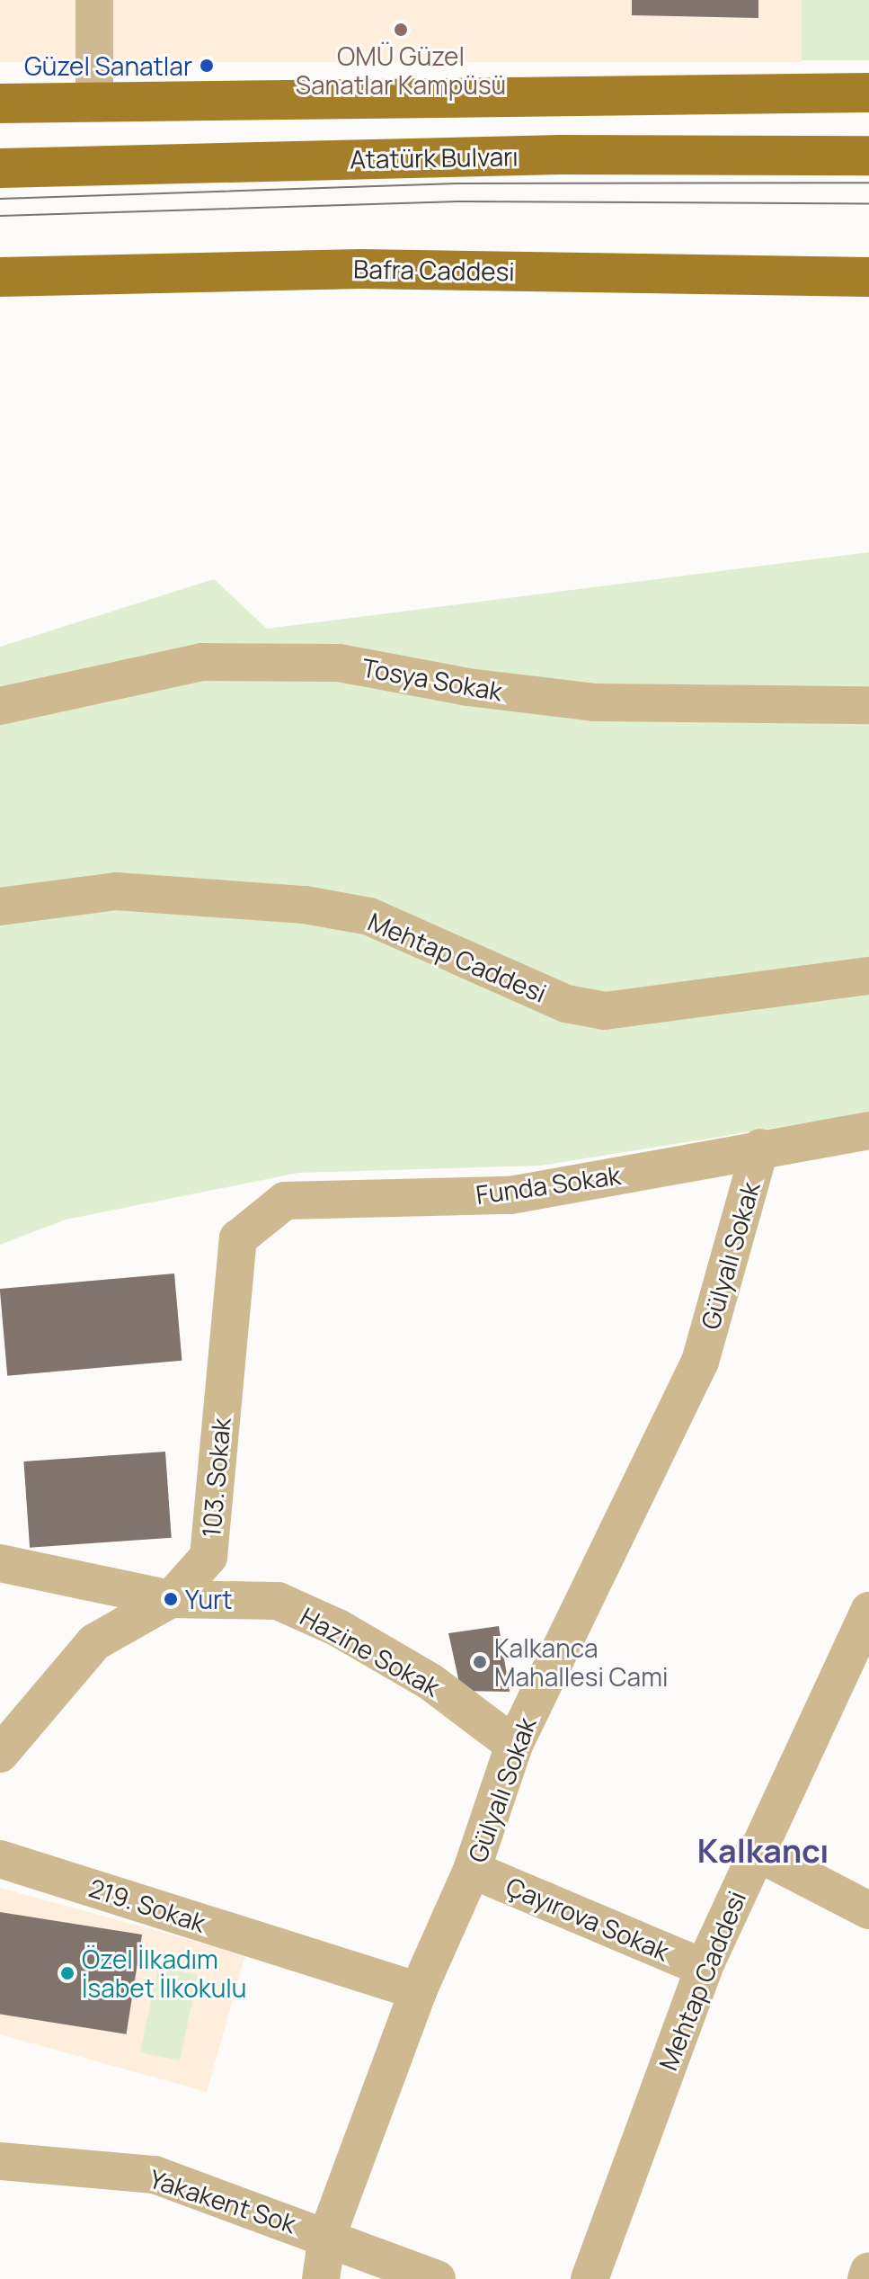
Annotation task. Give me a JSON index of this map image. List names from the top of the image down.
{
  "streets": {
    "main road": ["Atatürk Bulvarı", "Bafra Caddesi"],
    "street": [
      "Tosya Sokak",
      "Mehtap Caddesi",
      "Funda Sokak",
      "Gülyalı Sokak",
      "103. Sokak",
      "Hazine Sokak",
      "219. Sokak",
      "Çayırova Sokak",
      "Yakakent Sok"
    ]
  },
  "crossings": [
    ["Mehtap Caddesi", "Çayırova Sokak"],
    ["Funda Sokak", "Gülyalı Sokak"],
    ["Funda Sokak", "103. Sokak"],
    ["Gülyalı Sokak", "Hazine Sokak"],
    ["Gülyalı Sokak", "219. Sokak"],
    ["Gülyalı Sokak", "Çayırova Sokak"],
    ["Gülyalı Sokak", "Yakakent Sok"],
    ["103. Sokak", "Hazine Sokak"]
  ],
  "districts": ["Kalkancı"],
  "places": [
    "OMÜ Güzel Sanatlar Kampüsü",
    "Güzel Sanatlar",
    "Yurt",
    "Kalkanca Mahallesi Cami",
    "Özel İlkadım İsabet İlkokulu"
  ]
}
